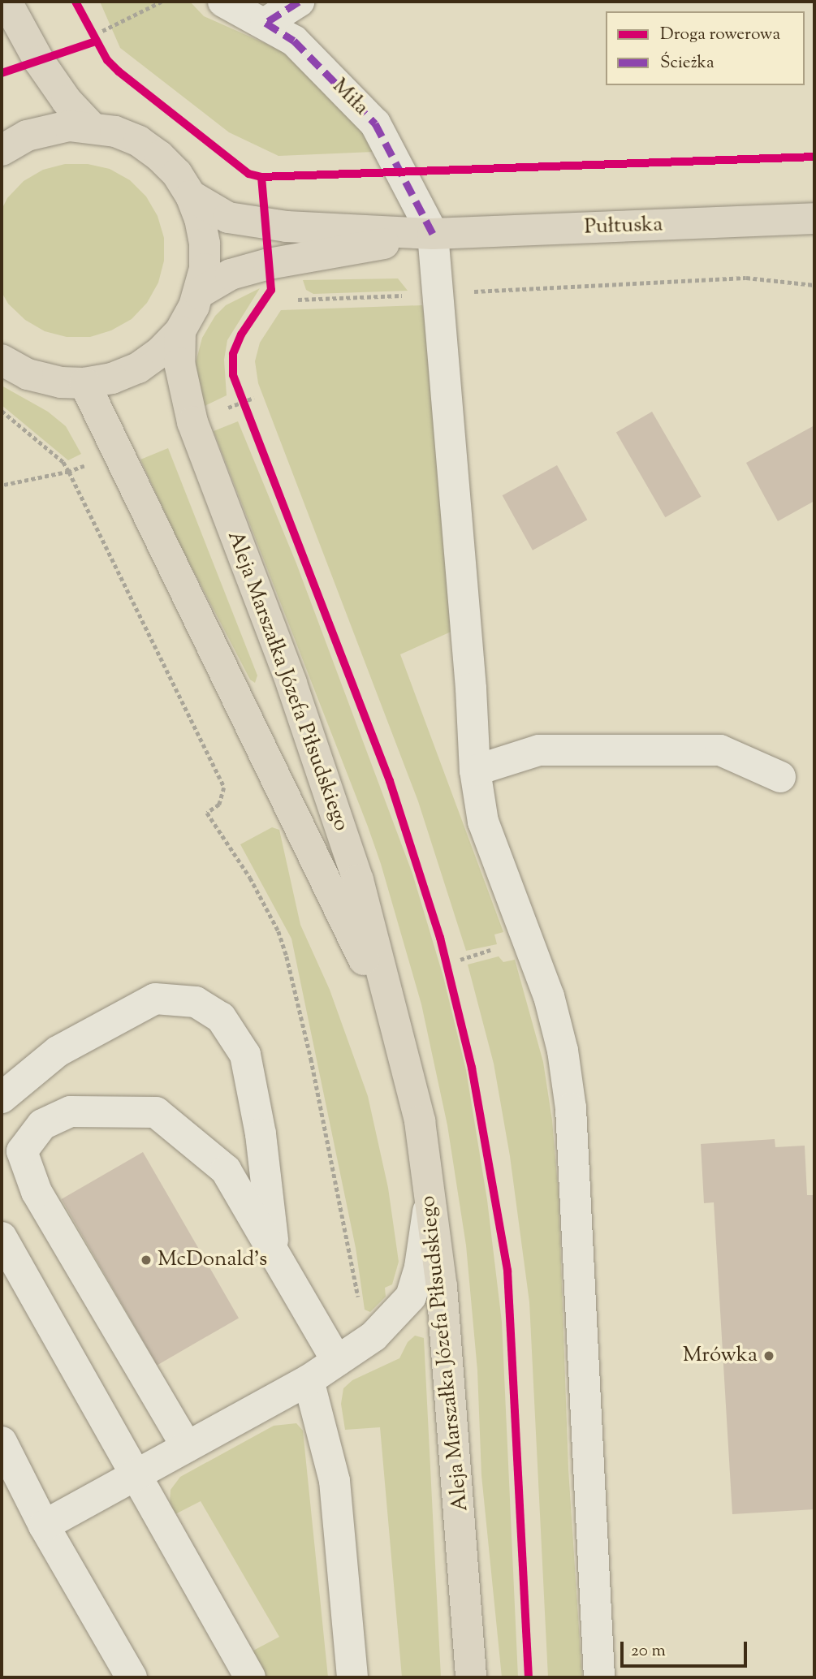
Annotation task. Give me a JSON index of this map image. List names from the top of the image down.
{
  "streets": {
    "main road": ["Pułtuska", "Aleja Marszałka Józefa Piłsudskiego"],
    "street": ["Miła"]
  },
  "crossings": [
    ["Miła", "Pułtuska"]
  ],
  "places": ["McDonald's", "Mrówka"],
  "legend": ["Droga rowerowa", "Ścieżka"],
  "scale_bar": "20 m"
}
